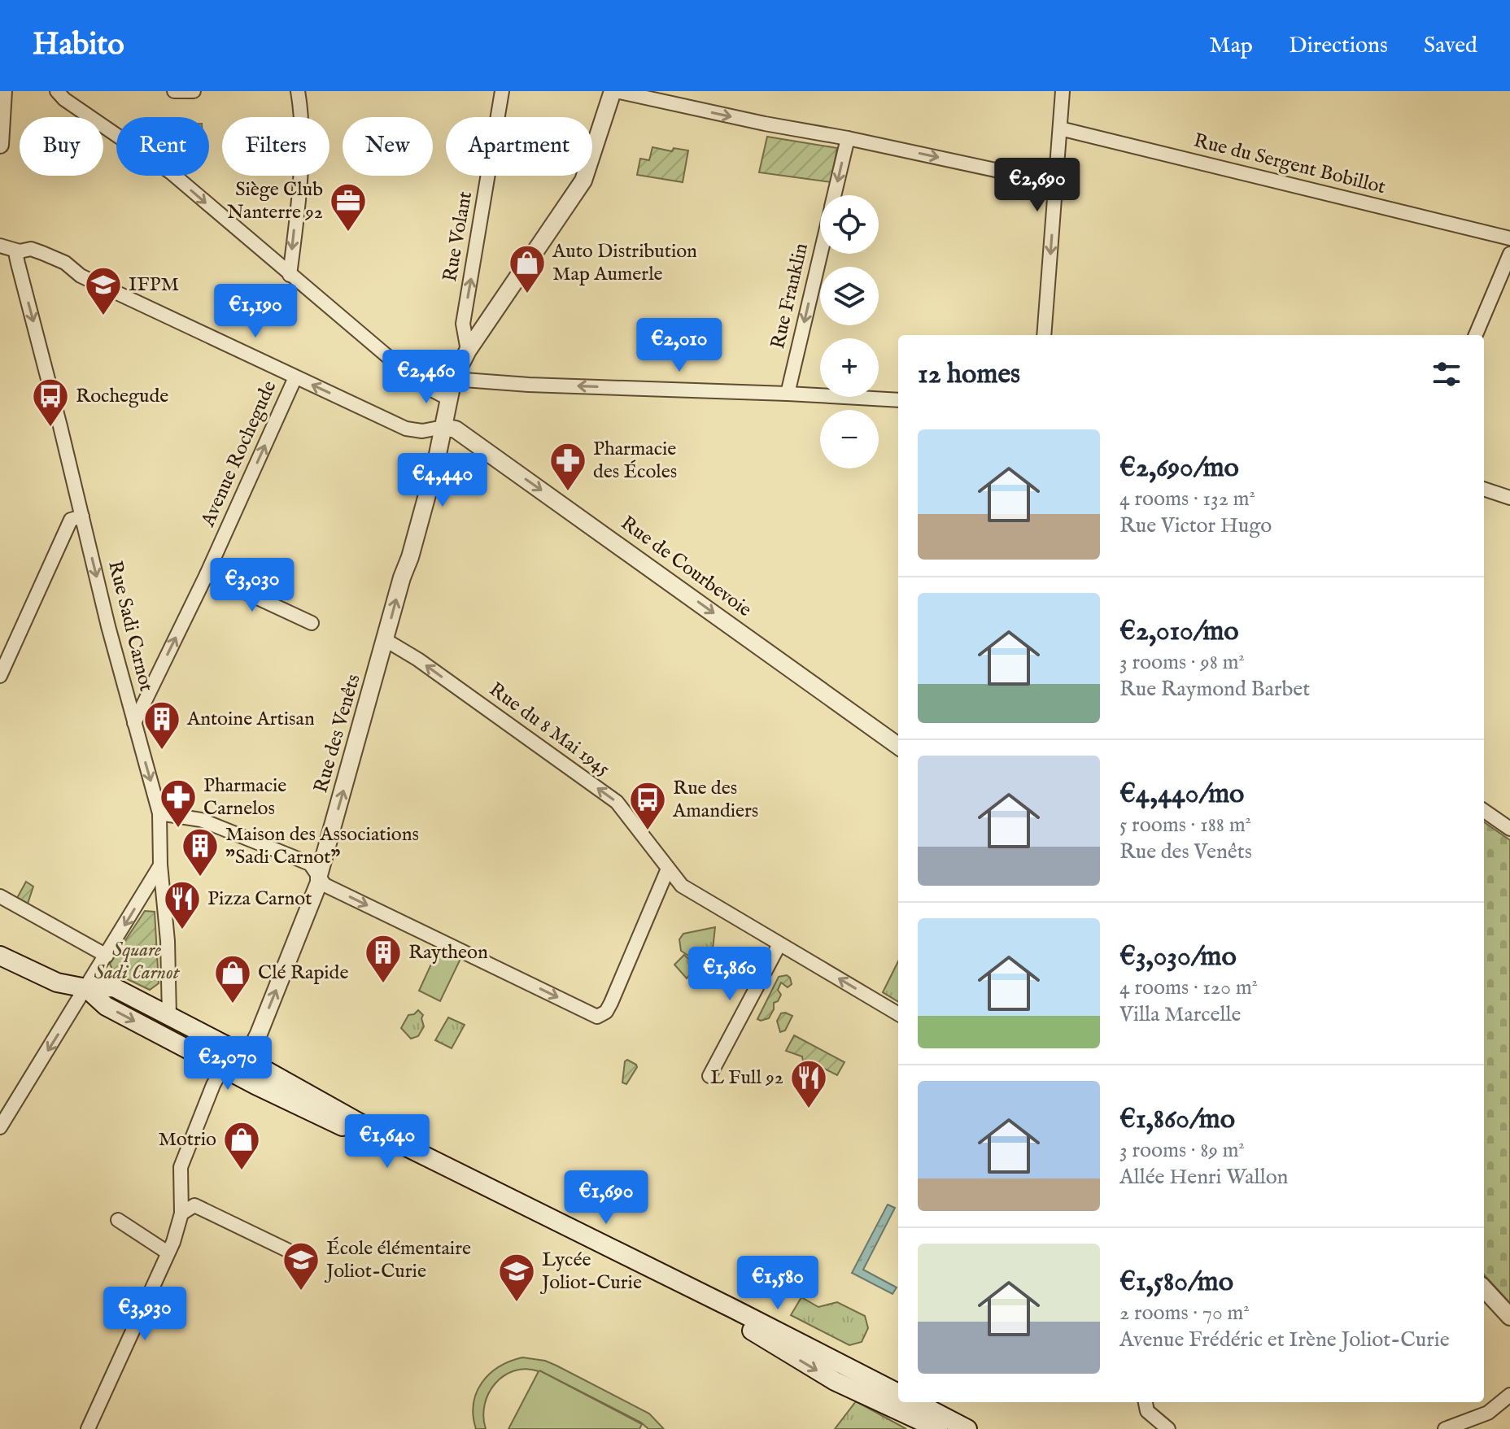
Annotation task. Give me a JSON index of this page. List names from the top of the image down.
{
  "streets": {
    "street": [
      "Rue du Sergent Bobillot",
      "Rue Volant",
      "Rue Franklin",
      "Avenue Rochegude",
      "Rue de Courbevoie",
      "Rue Sadi Carnot",
      "Rue du 8 Mai 1945",
      "Rue des Venêts"
    ]
  },
  "crossings": [
    ["Rue Volant", "Rue des Venêts"],
    ["Avenue Rochegude", "Rue Sadi Carnot"],
    ["Rue de Courbevoie", "Rue des Venêts"],
    ["Rue du 8 Mai 1945", "Rue des Venêts"]
  ],
  "one_way": [
    "Rue Volant",
    "Rue Franklin",
    "Avenue Rochegude",
    "Rue de Courbevoie",
    "Rue Sadi Carnot",
    "Rue du 8 Mai 1945",
    "Rue des Venêts"
  ],
  "parks": ["Square Sadi Carnot"],
  "places": {
    "office": ["Siège Club Nanterre 92"],
    "shop": ["Auto Distribution Map Aumerle", "Clé Rapide", "Motrio"],
    "school or university": ["IFPM", "École élémentaire Joliot-Curie", "Lycée Joliot-Curie"],
    "bus stop": ["Rochegude", "Rue des Amandiers"],
    "pharmacy": ["Pharmacie des Écoles", "Pharmacie Carnelos"],
    "building": ["Antoine Artisan", "Maison des Associations \"Sadi Carnot\"", "Raytheon"],
    "restaurant": ["Pizza Carnot", "L Full 92"]
  },
  "page": {
    "header": "Habito",
    "nav": ["Map", "Directions", "Saved"],
    "chip": [
      "Buy",
      "Rent",
      "Filters",
      "New",
      "Apartment"
    ],
    "price": [
      "€2,690",
      "€1,190",
      "€2,010",
      "€2,460",
      "€4,440",
      "€3,030",
      "€1,860",
      "€2,070",
      "€1,640",
      "€1,690",
      "€1,580",
      "€3,930"
    ],
    "map_buttons": ["+", "−"],
    "heading": "12 homes",
    "list": [
      {
        "name": "€2,690/mo",
        "note": "4 rooms · 132 m² · Rue Victor Hugo"
      },
      {
        "name": "€2,010/mo",
        "note": "3 rooms · 98 m² · Rue Raymond Barbet"
      },
      {
        "name": "€4,440/mo",
        "note": "5 rooms · 188 m² · Rue des Venêts"
      },
      {
        "name": "€3,030/mo",
        "note": "4 rooms · 120 m² · Villa Marcelle"
      },
      {
        "name": "€1,860/mo",
        "note": "3 rooms · 89 m² · Allée Henri Wallon"
      },
      {
        "name": "€1,580/mo",
        "note": "2 rooms · 70 m² · Avenue Frédéric et Irène Joliot-Curie"
      }
    ]
  }
}
